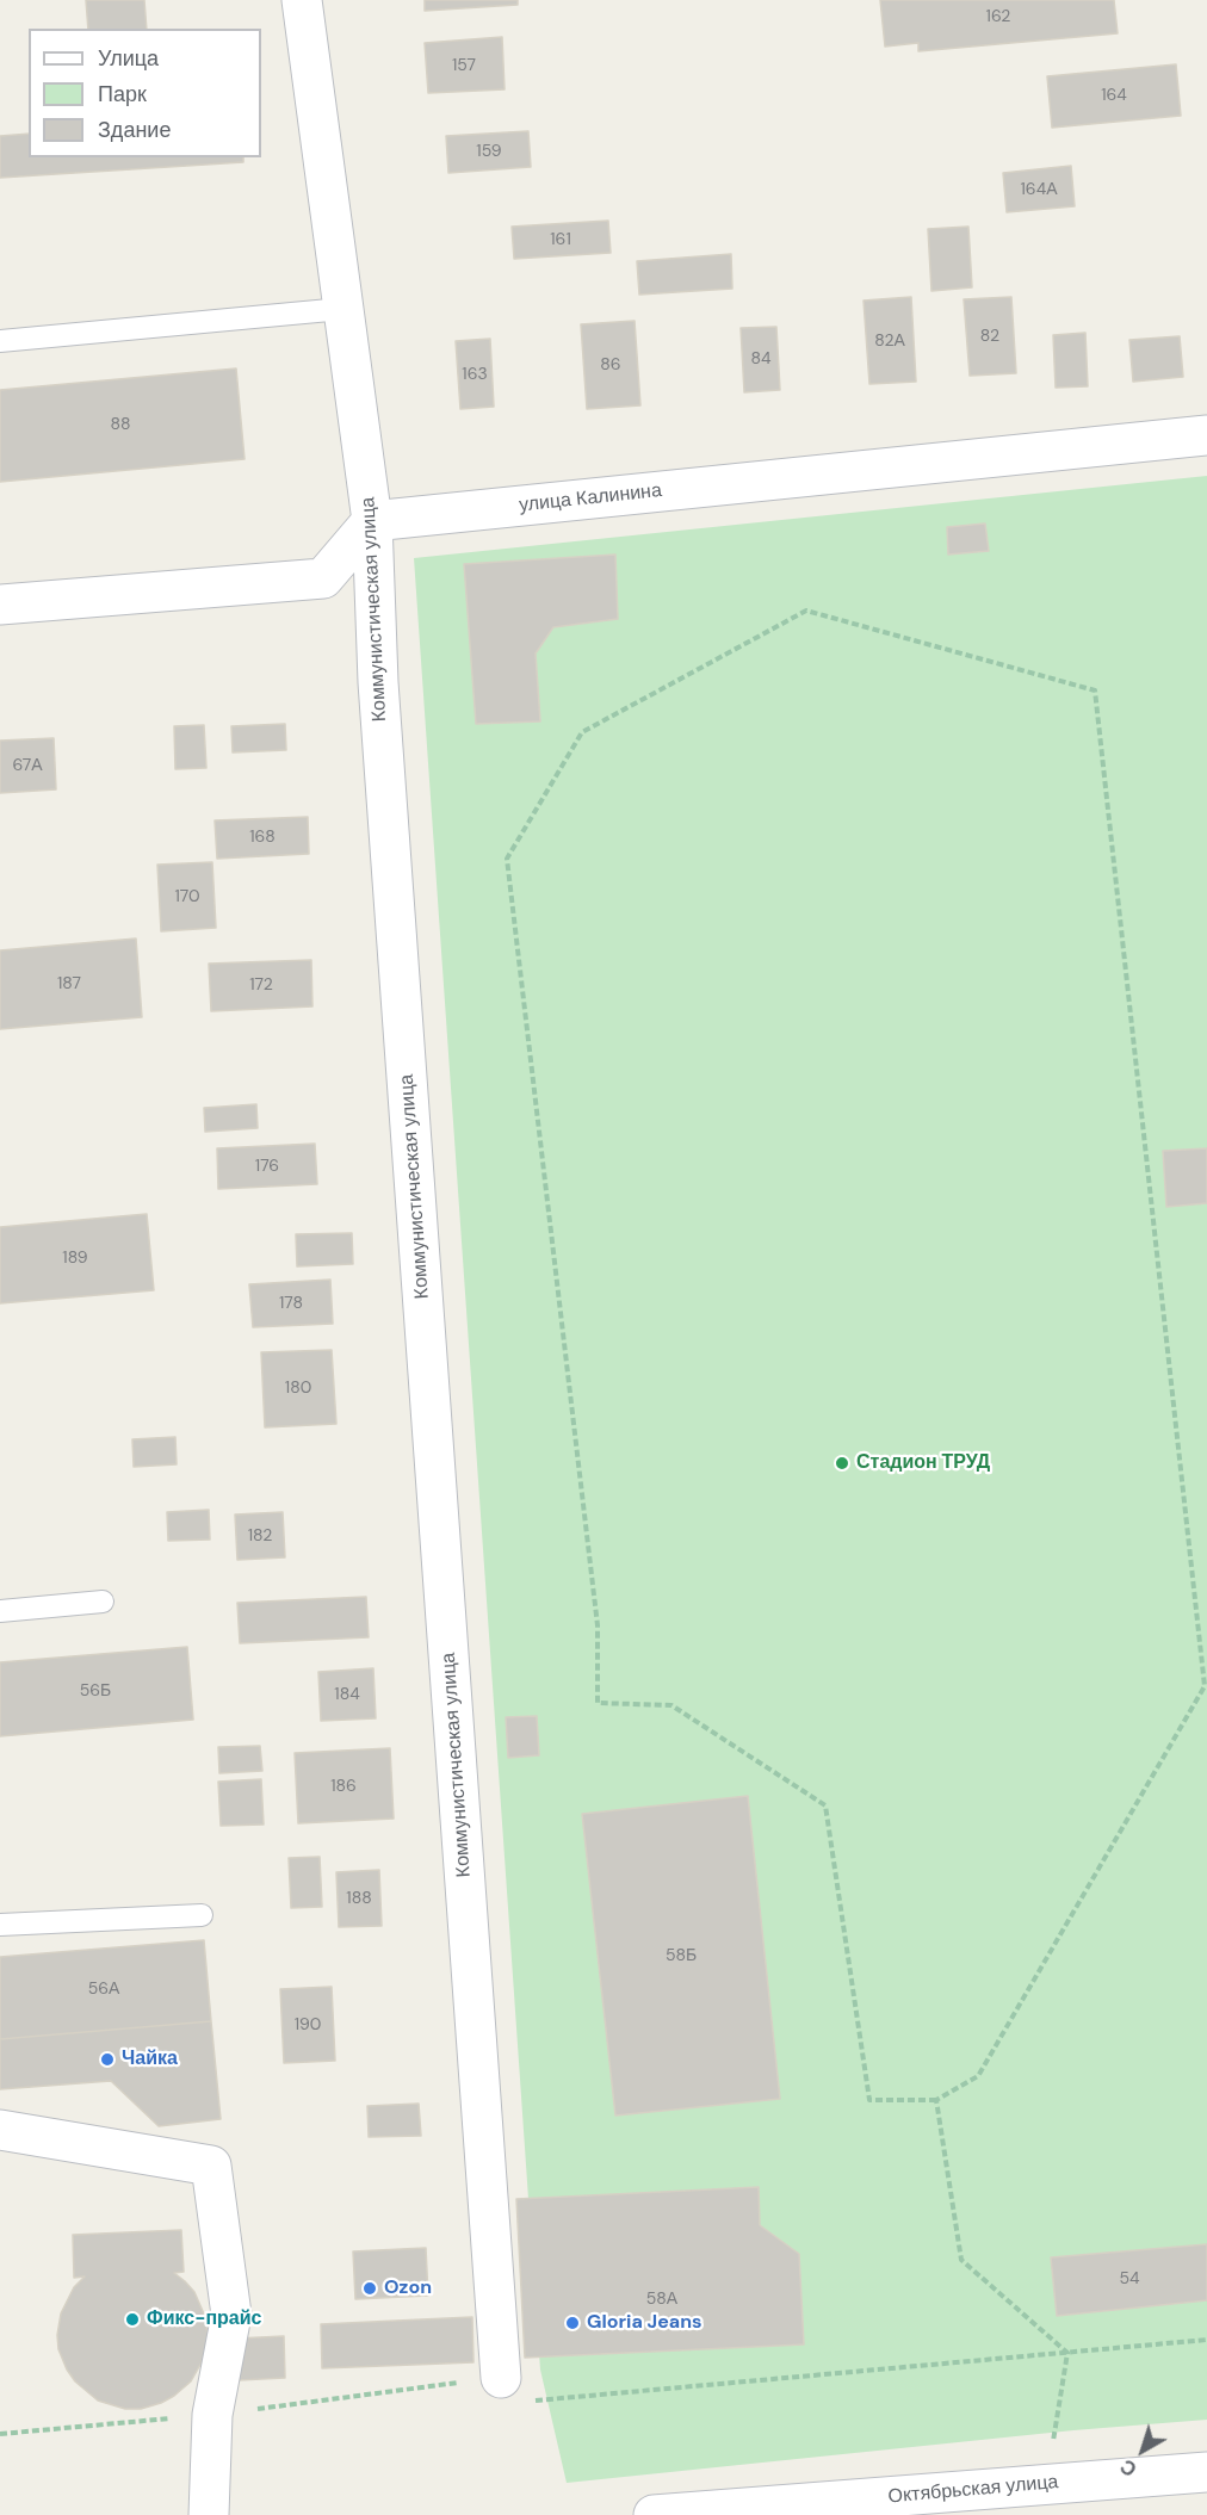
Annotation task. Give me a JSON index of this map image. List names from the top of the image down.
{
  "streets": {
    "street": ["улица Калинина", "Коммунистическая улица", "Октябрьская улица"]
  },
  "crossings": [
    ["улица Калинина", "Коммунистическая улица"]
  ],
  "places": [
    "Стадион ТРУД",
    "Чайка",
    "Ozon",
    "Фикс-прайс",
    "Gloria Jeans"
  ],
  "house_numbers": [
    "162",
    "157",
    "164",
    "159",
    "164А",
    "161",
    "82",
    "82А",
    "84",
    "86",
    "163",
    "88",
    "67А",
    "168",
    "170",
    "187",
    "172",
    "176",
    "189",
    "178",
    "180",
    "182",
    "56Б",
    "184",
    "186",
    "188",
    "58Б",
    "56А",
    "190",
    "54",
    "58А"
  ],
  "legend": ["Улица", "Парк", "Здание"],
  "north": "bottom left"
}
